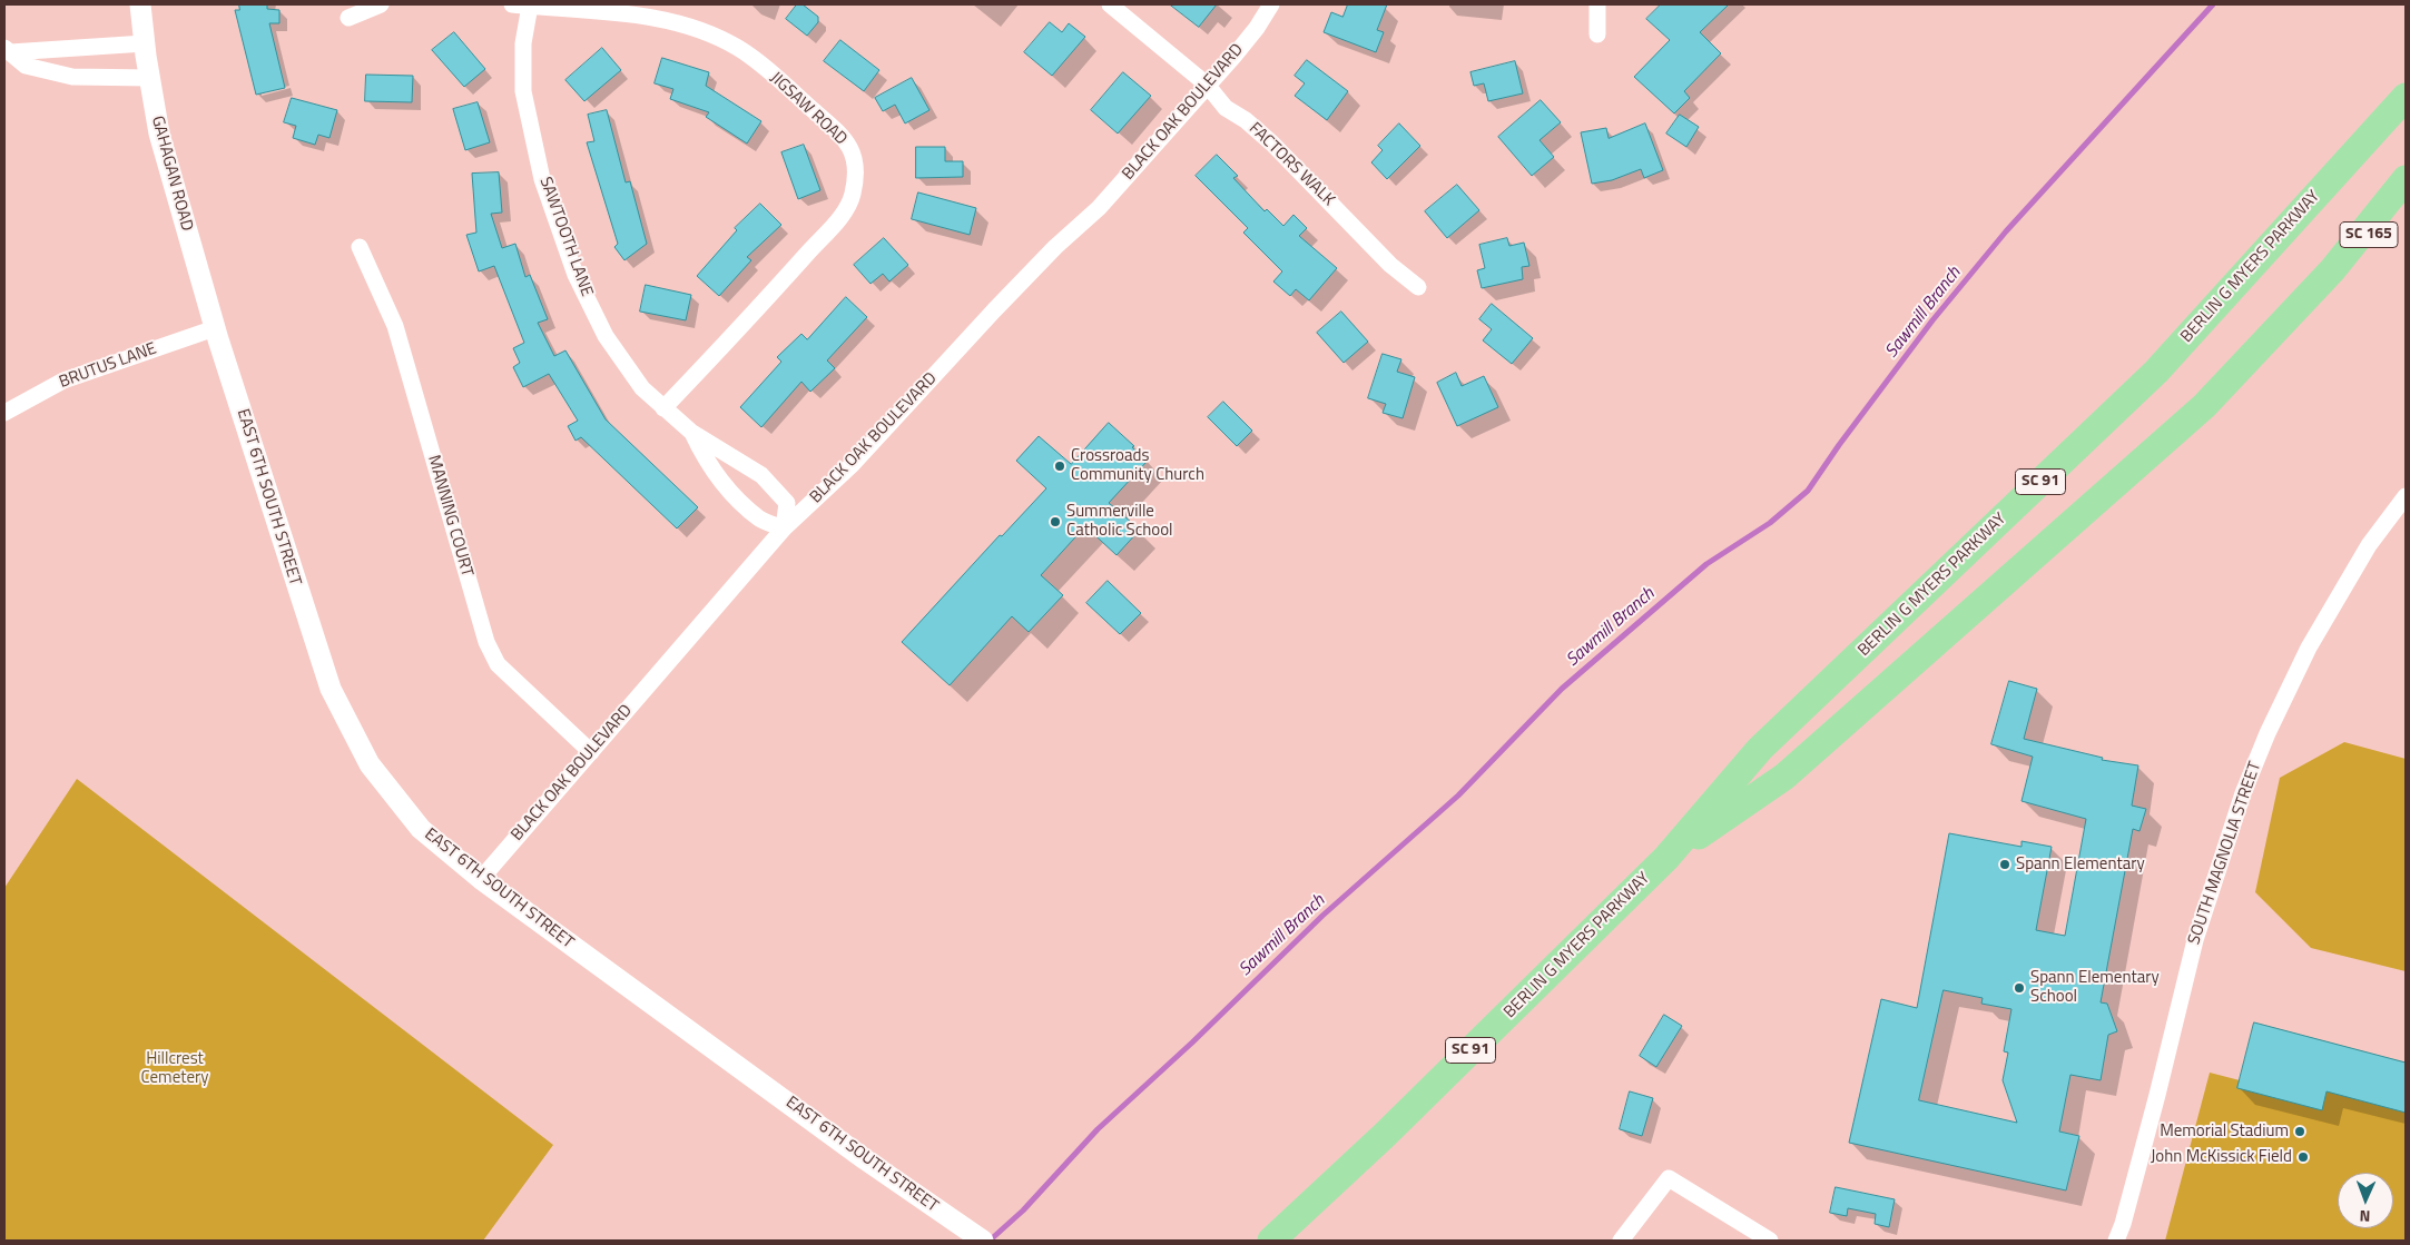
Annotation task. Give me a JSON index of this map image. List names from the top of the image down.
{
  "streets": {
    "main road": ["SC 165", "BERLIN G MYERS PARKWAY", "SC 91"],
    "street": [
      "JIGSAW ROAD",
      "BLACK OAK BOULEVARD",
      "FACTORS WALK",
      "GAHAGAN ROAD",
      "SAWTOOTH LANE",
      "BRUTUS LANE",
      "EAST 6TH SOUTH STREET",
      "MANNING COURT",
      "SOUTH MAGNOLIA STREET"
    ]
  },
  "crossings": [
    ["JIGSAW ROAD", "SAWTOOTH LANE"],
    ["BLACK OAK BOULEVARD", "FACTORS WALK"],
    ["BLACK OAK BOULEVARD", "SAWTOOTH LANE"],
    ["BLACK OAK BOULEVARD", "EAST 6TH SOUTH STREET"],
    ["BLACK OAK BOULEVARD", "MANNING COURT"],
    ["GAHAGAN ROAD", "BRUTUS LANE"],
    ["GAHAGAN ROAD", "EAST 6TH SOUTH STREET"],
    ["SC 165", "BERLIN G MYERS PARKWAY"],
    ["BRUTUS LANE", "EAST 6TH SOUTH STREET"]
  ],
  "water": ["Sawmill Branch"],
  "parks": ["Hillcrest Cemetery"],
  "places": [
    "Crossroads Community Church",
    "Summerville Catholic School",
    "Spann Elementary",
    "Spann Elementary School",
    "Memorial Stadium",
    "John McKissick Field"
  ],
  "north": "bottom"
}
